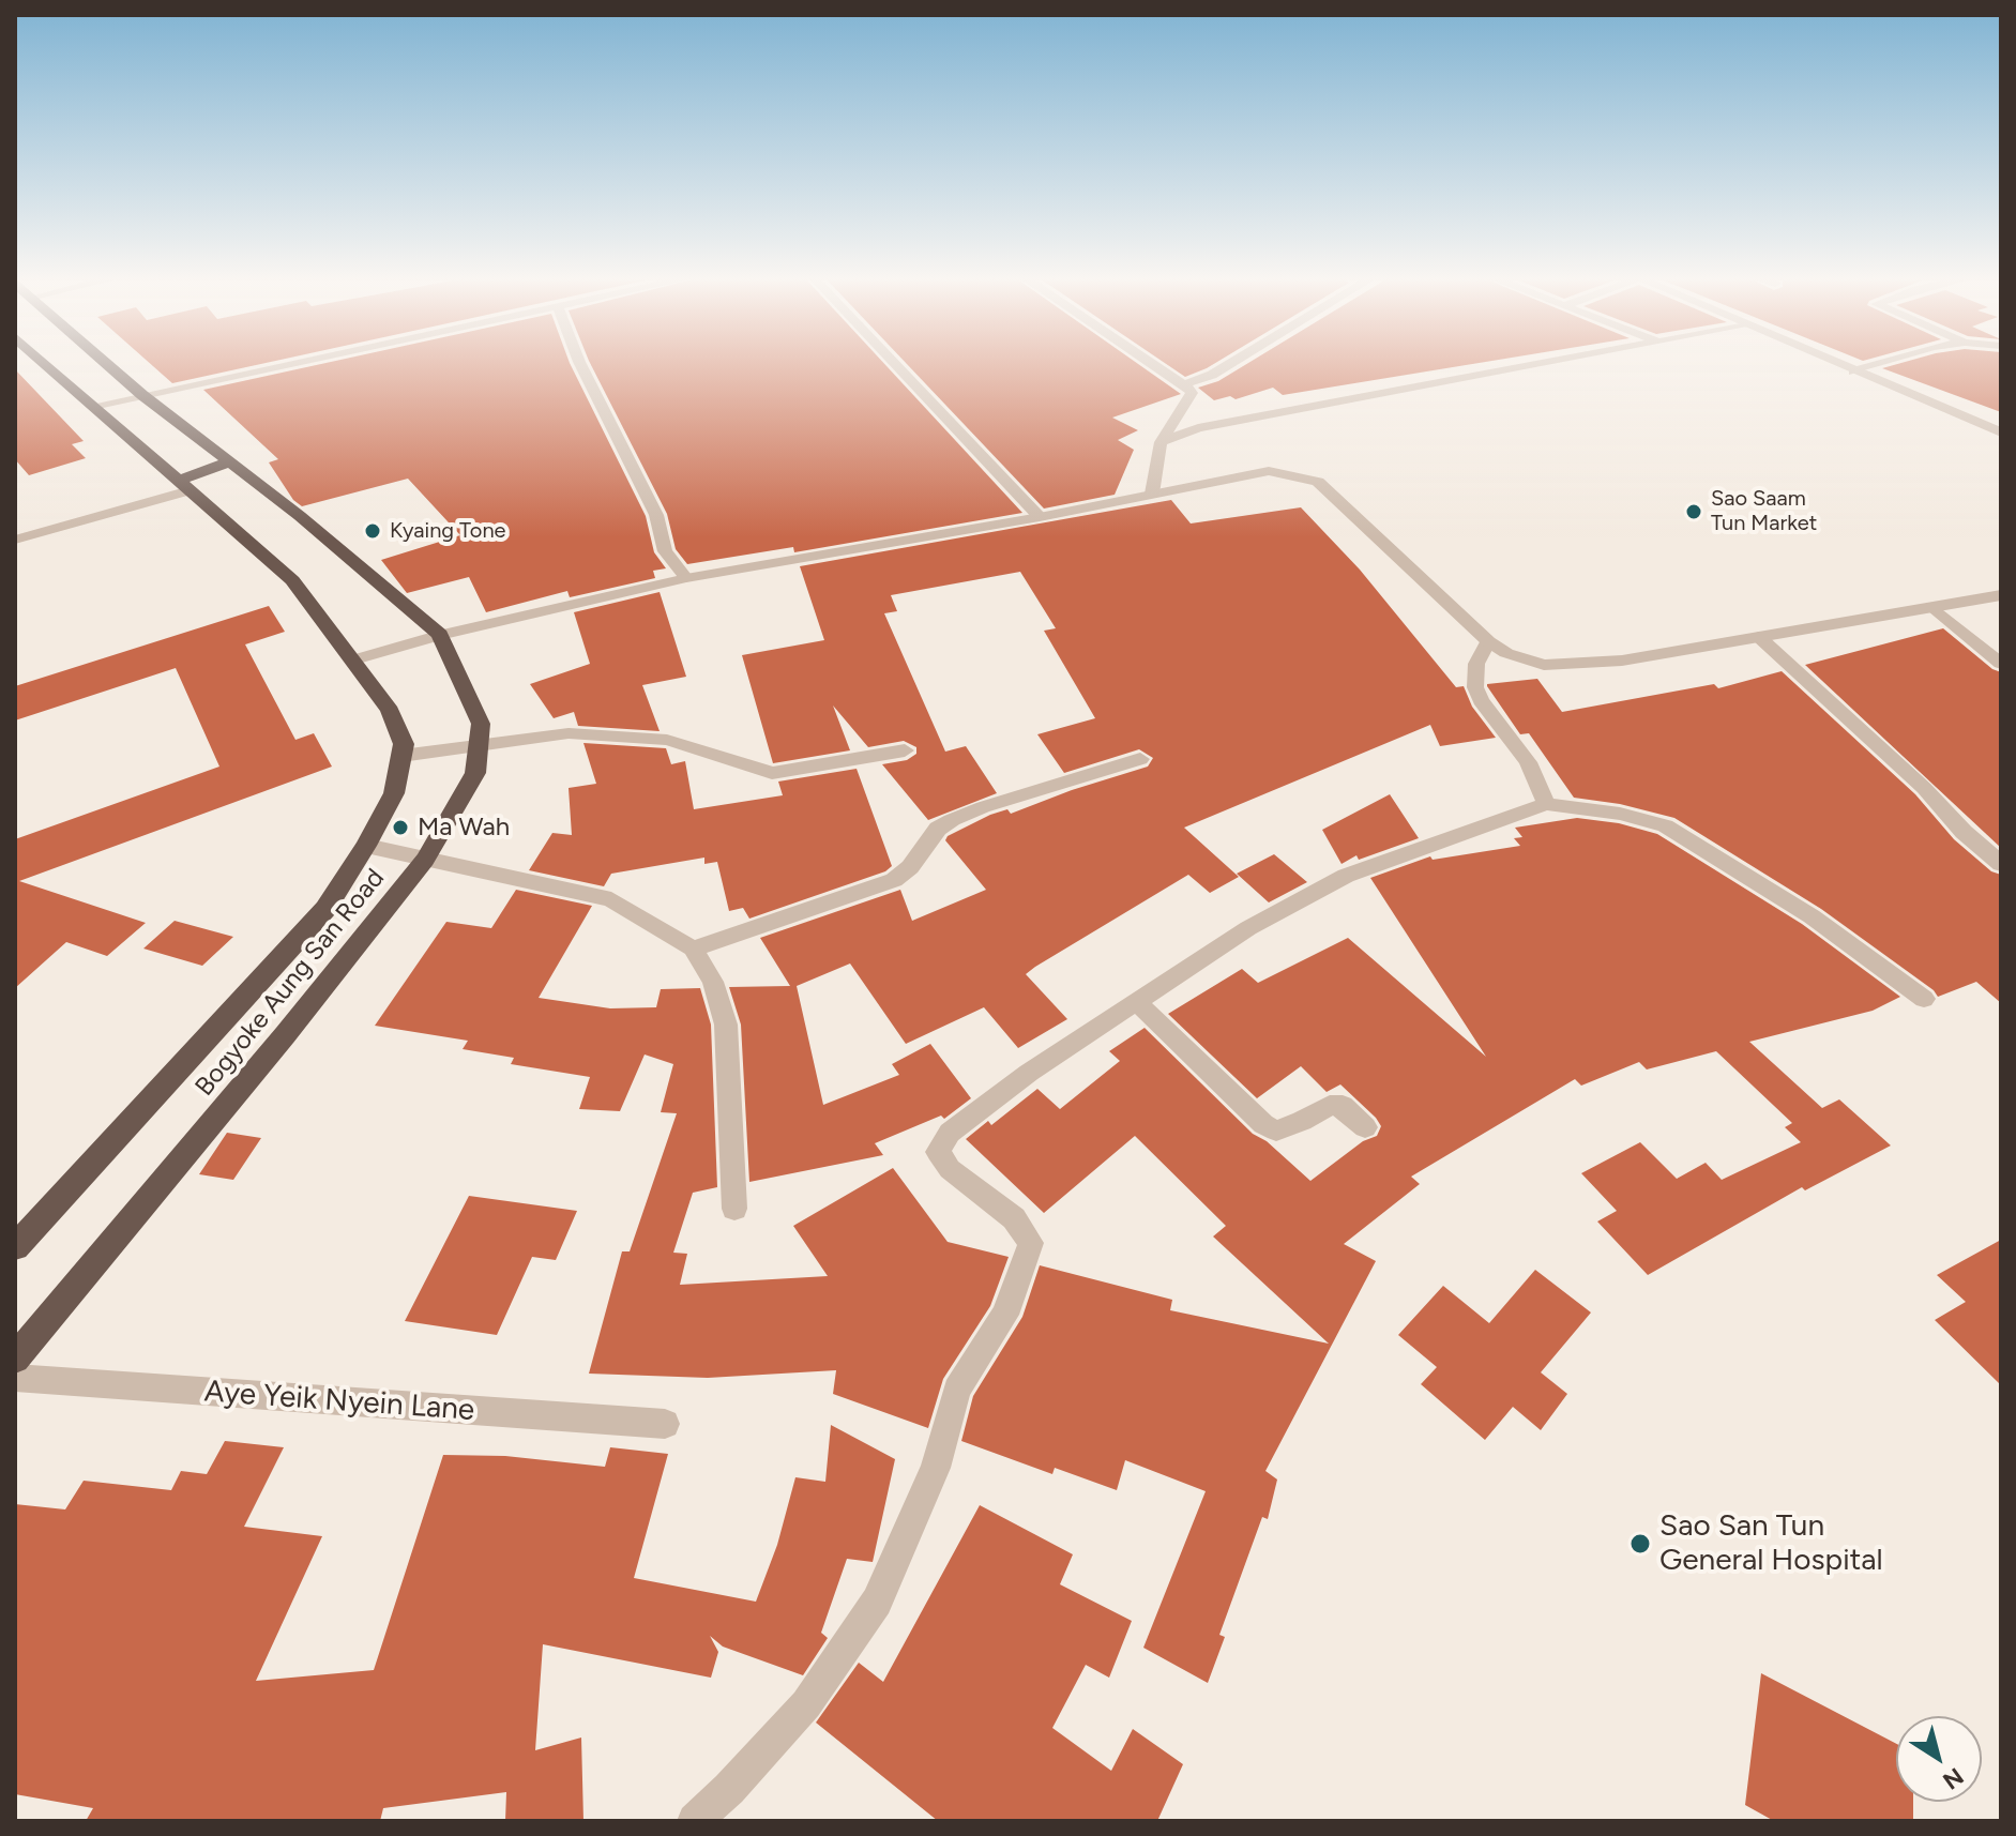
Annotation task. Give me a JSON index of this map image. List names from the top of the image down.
{
  "streets": {
    "highway": ["Bogyoke Aung San Road"],
    "street": ["Aye Yeik Nyein Lane"]
  },
  "places": [
    "Sao Saam Tun Market",
    "Kyaing Tone",
    "Ma Wah",
    "Sao San Tun General Hospital"
  ],
  "north": "bottom right"
}
